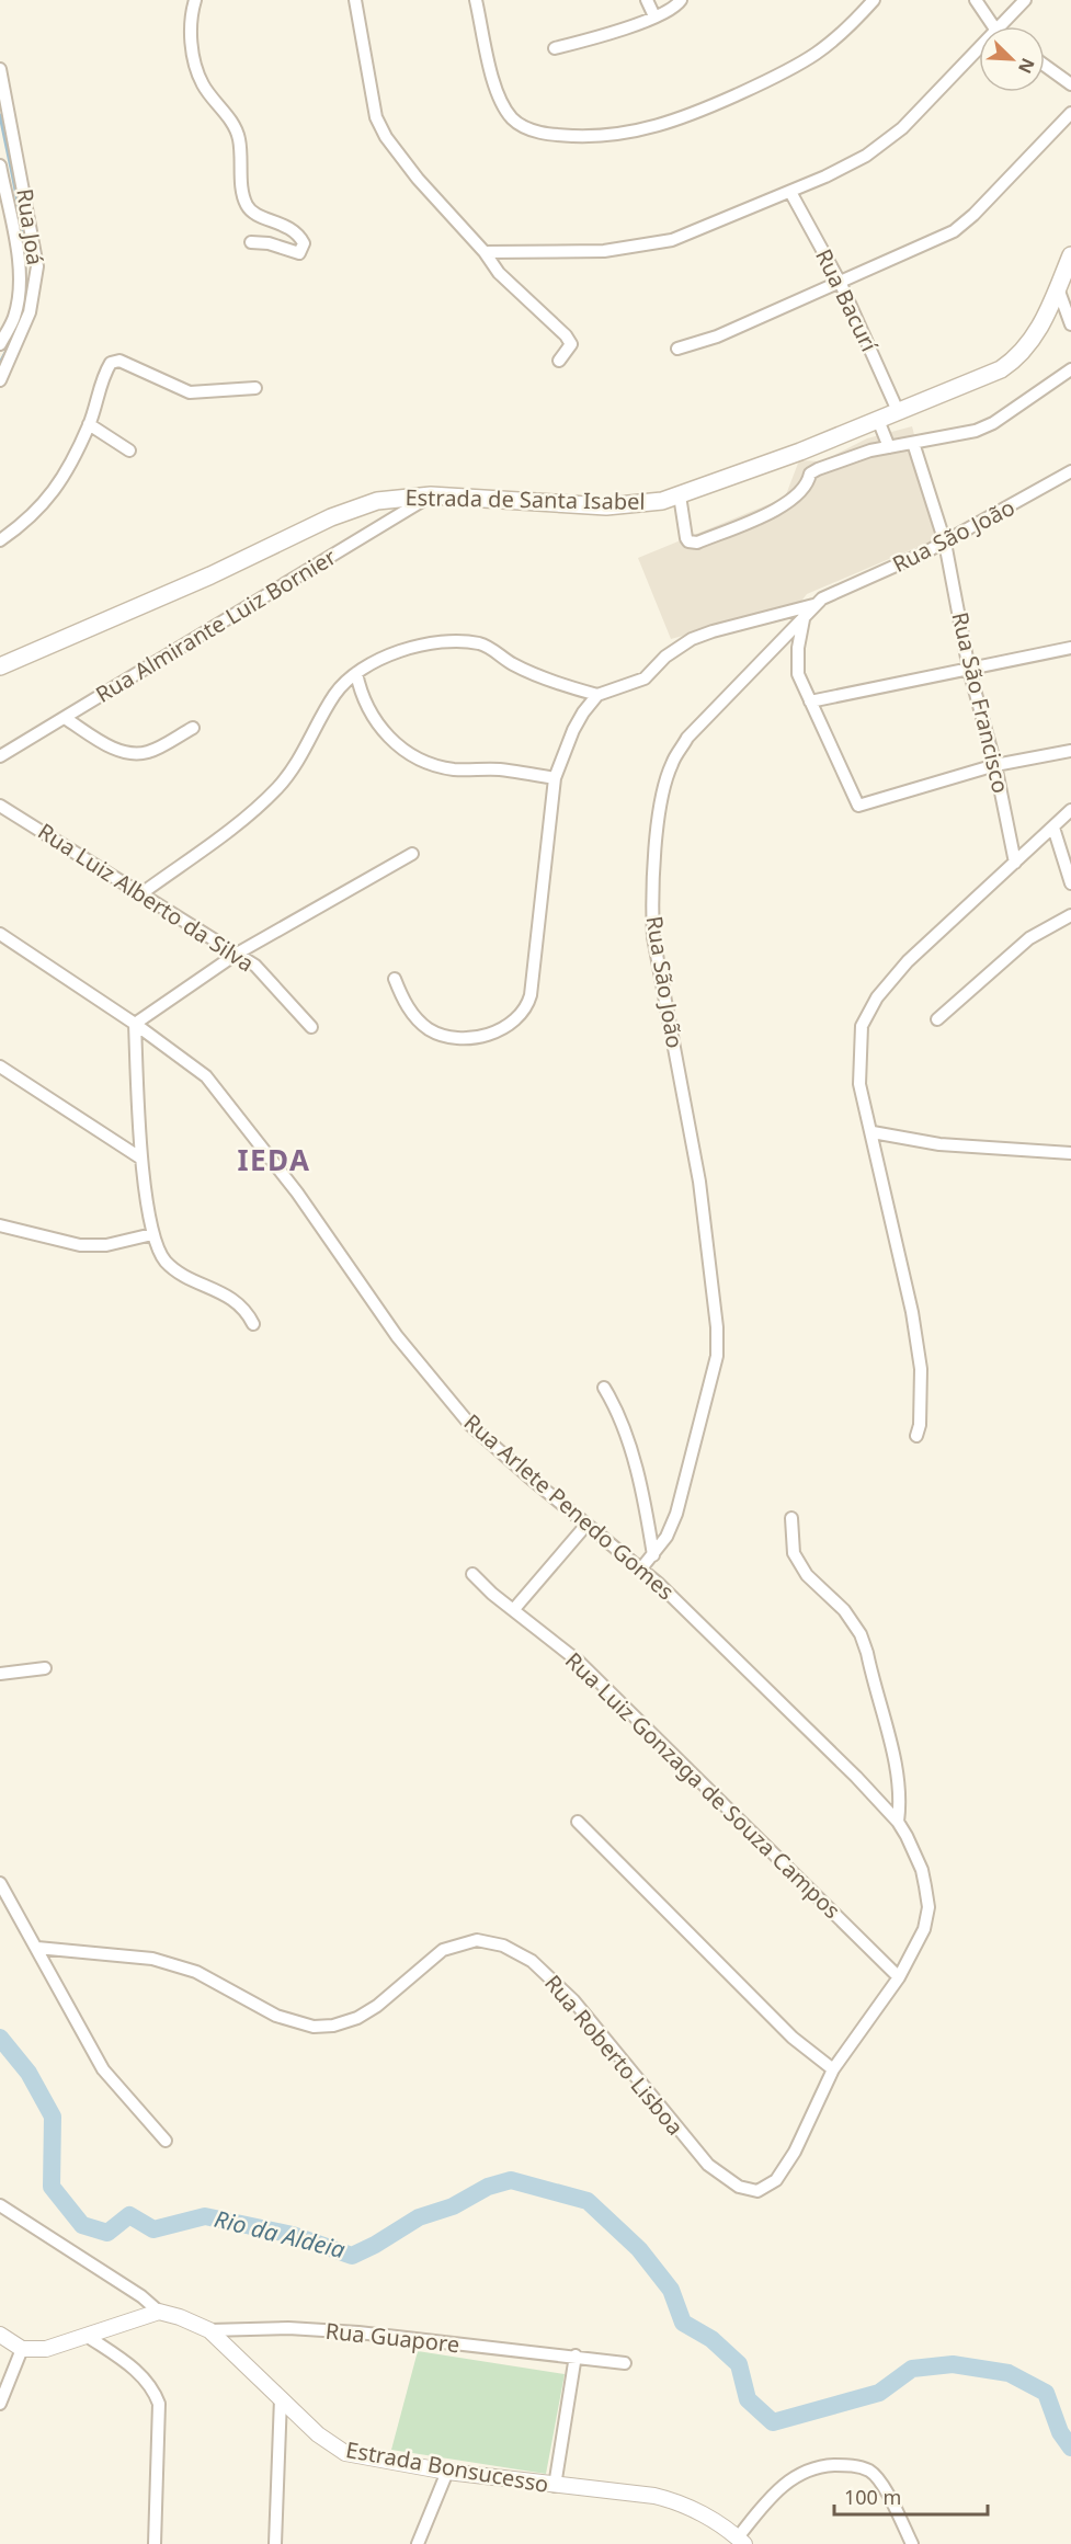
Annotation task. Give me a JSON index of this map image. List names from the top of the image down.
{
  "streets": {
    "main road": ["Estrada de Santa Isabel"],
    "street": [
      "Rua Joá",
      "Rua Bacurí",
      "Rua São João",
      "Rua Almirante Luiz Bornier",
      "Rua São Francisco",
      "Rua Luiz Alberto da Silva",
      "Rua Arlete Penedo Gomes",
      "Rua Luiz Gonzaga de Souza Campos",
      "Rua Roberto Lisboa",
      "Rua Guapore",
      "Estrada Bonsucesso"
    ]
  },
  "crossings": [
    ["Rua Bacurí", "Estrada de Santa Isabel"],
    ["Estrada de Santa Isabel", "Rua Almirante Luiz Bornier"],
    ["Rua São João", "Rua São Francisco"],
    ["Rua São João", "Rua Arlete Penedo Gomes"],
    ["Rua Arlete Penedo Gomes", "Rua Luiz Gonzaga de Souza Campos"],
    ["Rua Arlete Penedo Gomes", "Rua Roberto Lisboa"],
    ["Rua Guapore", "Estrada Bonsucesso"]
  ],
  "districts": ["IEDA"],
  "water": ["Rio da Aldeia"],
  "scale_bar": "100 m",
  "north": "bottom right"
}
